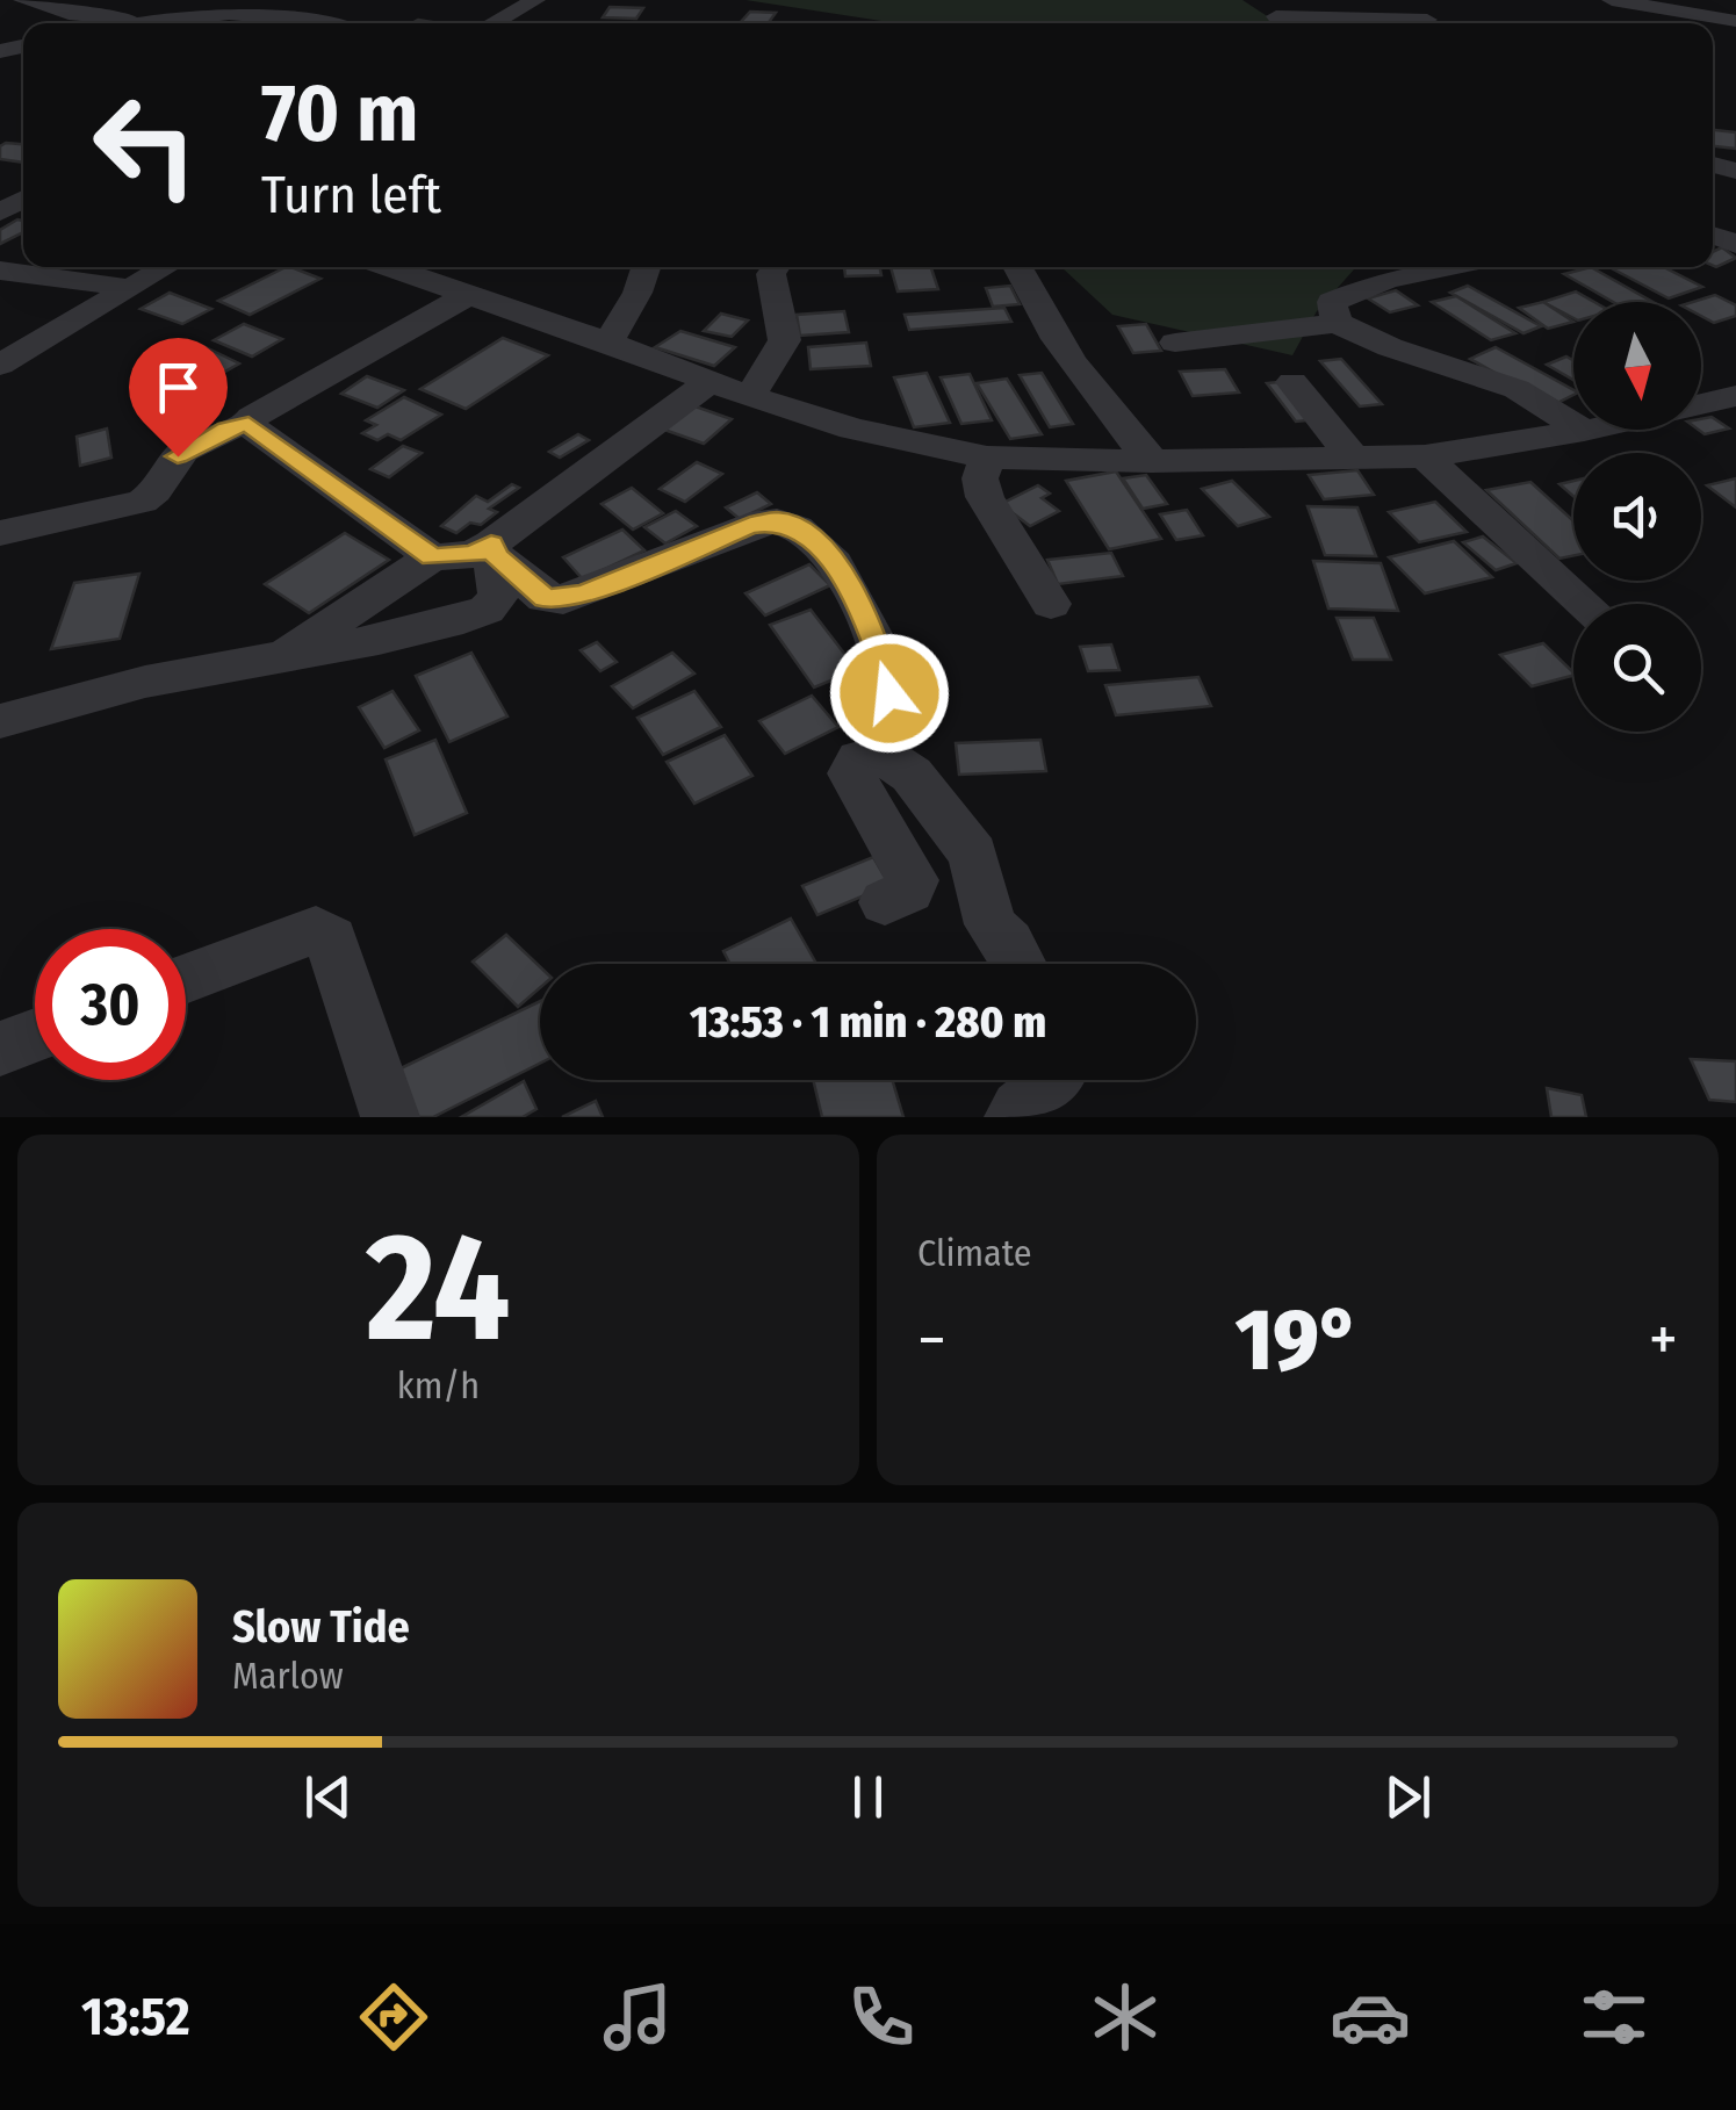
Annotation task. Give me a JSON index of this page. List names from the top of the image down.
{
  "north": "bottom",
  "page": {
    "turn": ["70 m", "Turn left"],
    "limit": "30",
    "trip": "13:53 · 1 min · 280 m",
    "tile": [
      ["24", "km/h"],
      "Climate"
    ],
    "heat": ["−", "19°", "+"],
    "song": ["Slow Tide", "Marlow"],
    "tabs": "13:52"
  }
}
